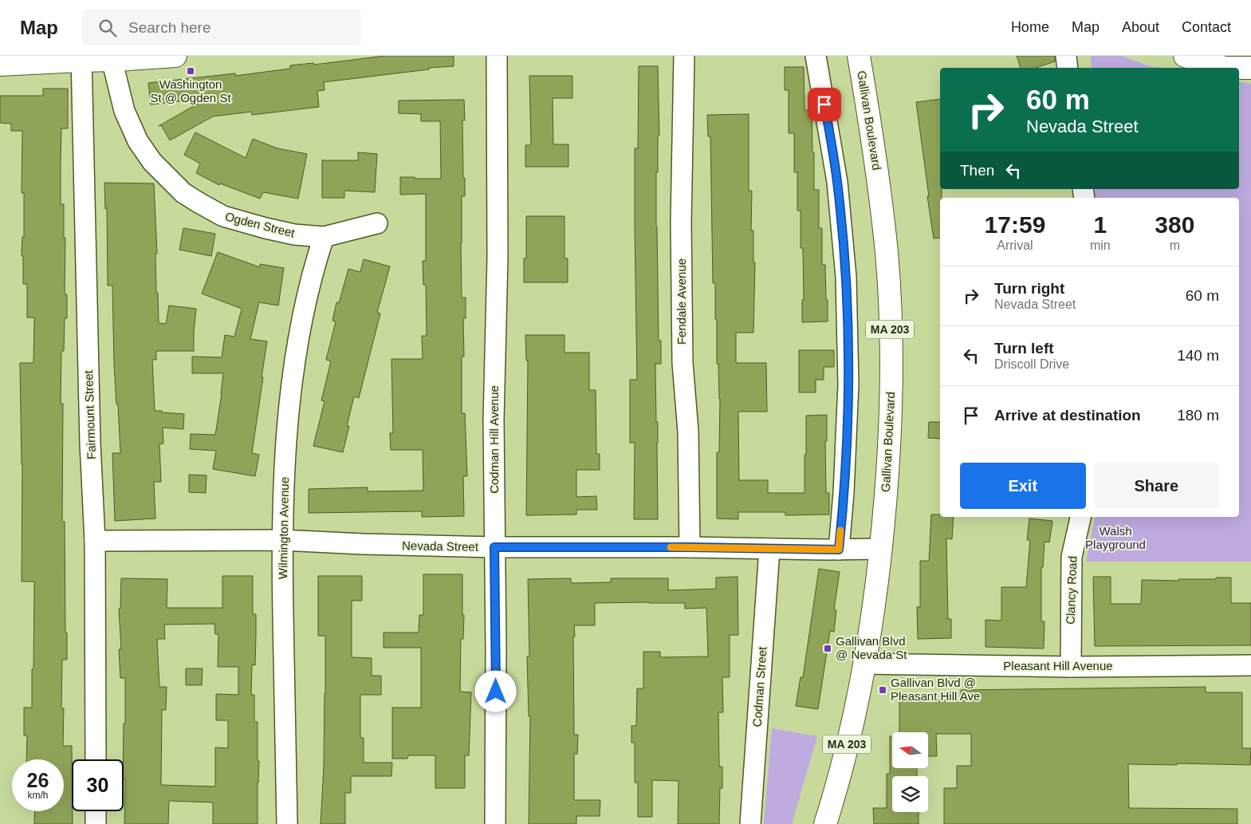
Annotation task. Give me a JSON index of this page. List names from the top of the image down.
{
  "streets": {
    "main road": ["Gallivan Boulevard", "MA 203"],
    "street": [
      "Ogden Street",
      "Fendale Avenue",
      "Fairmount Street",
      "Codman Hill Avenue",
      "Wilmington Avenue",
      "Nevada Street",
      "Clancy Road",
      "Pleasant Hill Avenue",
      "Codman Street"
    ]
  },
  "crossings": [
    ["Gallivan Boulevard", "Nevada Street"],
    ["Gallivan Boulevard", "Pleasant Hill Avenue"],
    ["Ogden Street", "Wilmington Avenue"],
    ["Fendale Avenue", "Nevada Street"],
    ["Fairmount Street", "Nevada Street"],
    ["Codman Hill Avenue", "Nevada Street"],
    ["Wilmington Avenue", "Nevada Street"],
    ["Nevada Street", "Codman Street"],
    ["Clancy Road", "Pleasant Hill Avenue"]
  ],
  "parks": ["Walsh Playground"],
  "places": {
    "transit": ["Washington St @ Ogden St", "Gallivan Blvd @ Nevada St", "Gallivan Blvd @ Pleasant Hill Ave"]
  },
  "north": "left",
  "page": {
    "header": "Map",
    "search": "Search here",
    "nav": [
      "Home",
      "Map",
      "About",
      "Contact"
    ],
    "turn": ["60 m", "Nevada Street"],
    "then": "Then",
    "eta": [
      "17:59",
      "Arrival",
      "1",
      "min",
      "380",
      "m"
    ],
    "list": [
      {
        "name": "Turn right",
        "note": "Nevada Street",
        "value": "60 m"
      },
      {
        "name": "Turn left",
        "note": "Driscoll Drive",
        "value": "140 m"
      },
      {
        "name": "Arrive at destination",
        "value": "180 m"
      }
    ],
    "buttons": ["Exit", "Share"],
    "speed": "26 km/h",
    "limit": "30"
  }
}
